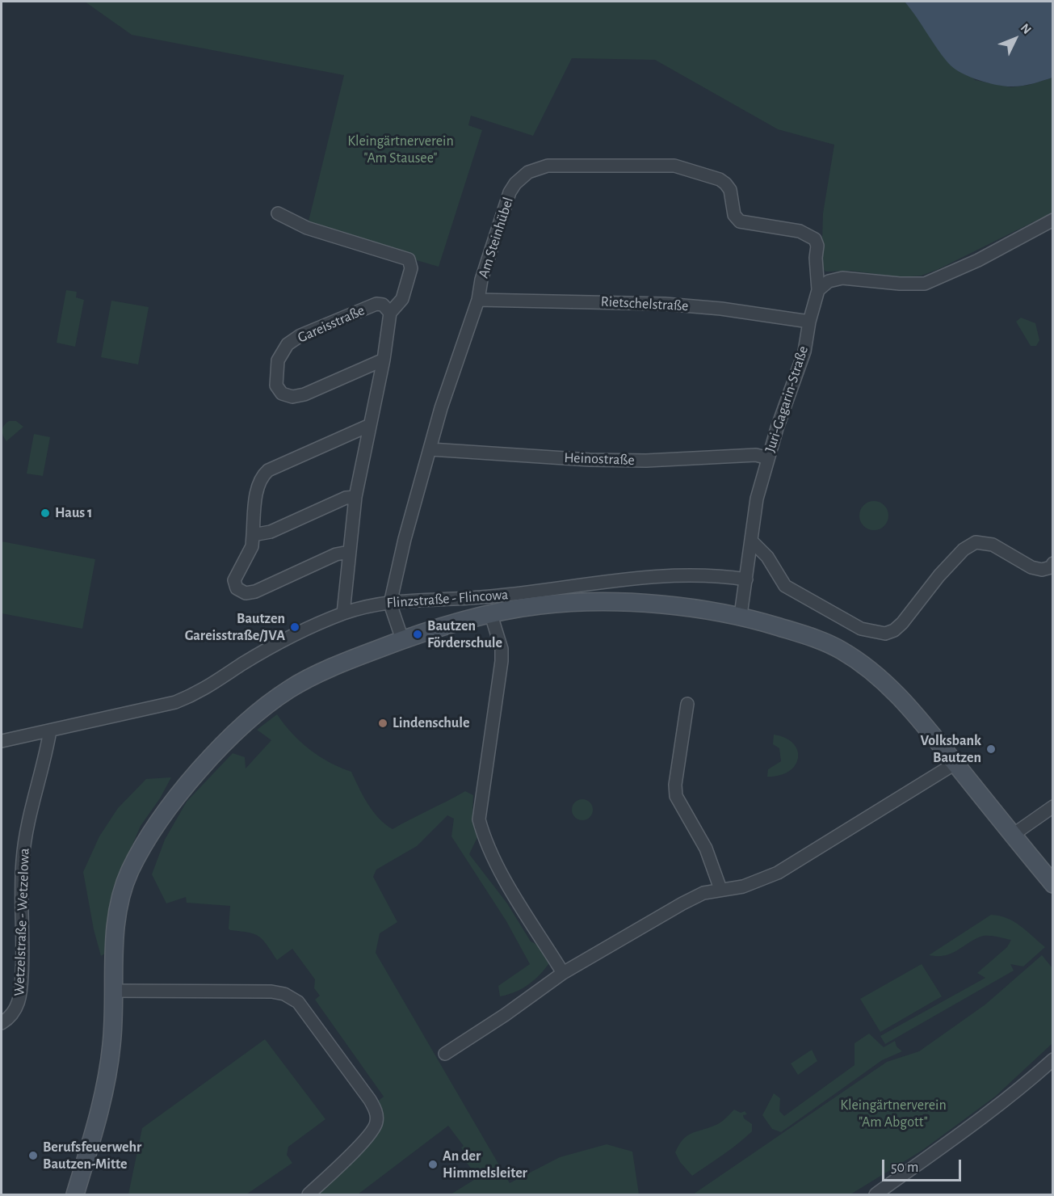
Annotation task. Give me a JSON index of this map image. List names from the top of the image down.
{
  "streets": {
    "street": [
      "Am Steinhübel",
      "Rietschelstraße",
      "Gareisstraße",
      "Juri-Gagarin-Straße",
      "Heinostraße",
      "Flinzstraße - Flincowa",
      "Wetzelstraße - Wetzelowa"
    ]
  },
  "crossings": [
    ["Am Steinhübel", "Rietschelstraße"],
    ["Am Steinhübel", "Juri-Gagarin-Straße"],
    ["Am Steinhübel", "Heinostraße"],
    ["Am Steinhübel", "Flinzstraße - Flincowa"],
    ["Rietschelstraße", "Juri-Gagarin-Straße"],
    ["Juri-Gagarin-Straße", "Heinostraße"],
    ["Juri-Gagarin-Straße", "Flinzstraße - Flincowa"],
    ["Flinzstraße - Flincowa", "Wetzelstraße - Wetzelowa"]
  ],
  "parks": ["Kleingärtnerverein \"Am Stausee\"", "Kleingärtnerverein \"Am Abgott\""],
  "places": [
    "Haus 1",
    "Bautzen Gareisstraße/JVA",
    "Bautzen Förderschule",
    "Lindenschule",
    "Volksbank Bautzen",
    "Berufsfeuerwehr Bautzen-Mitte",
    "An der Himmelsleiter"
  ],
  "scale_bar": "50 m",
  "north": "top right"
}
